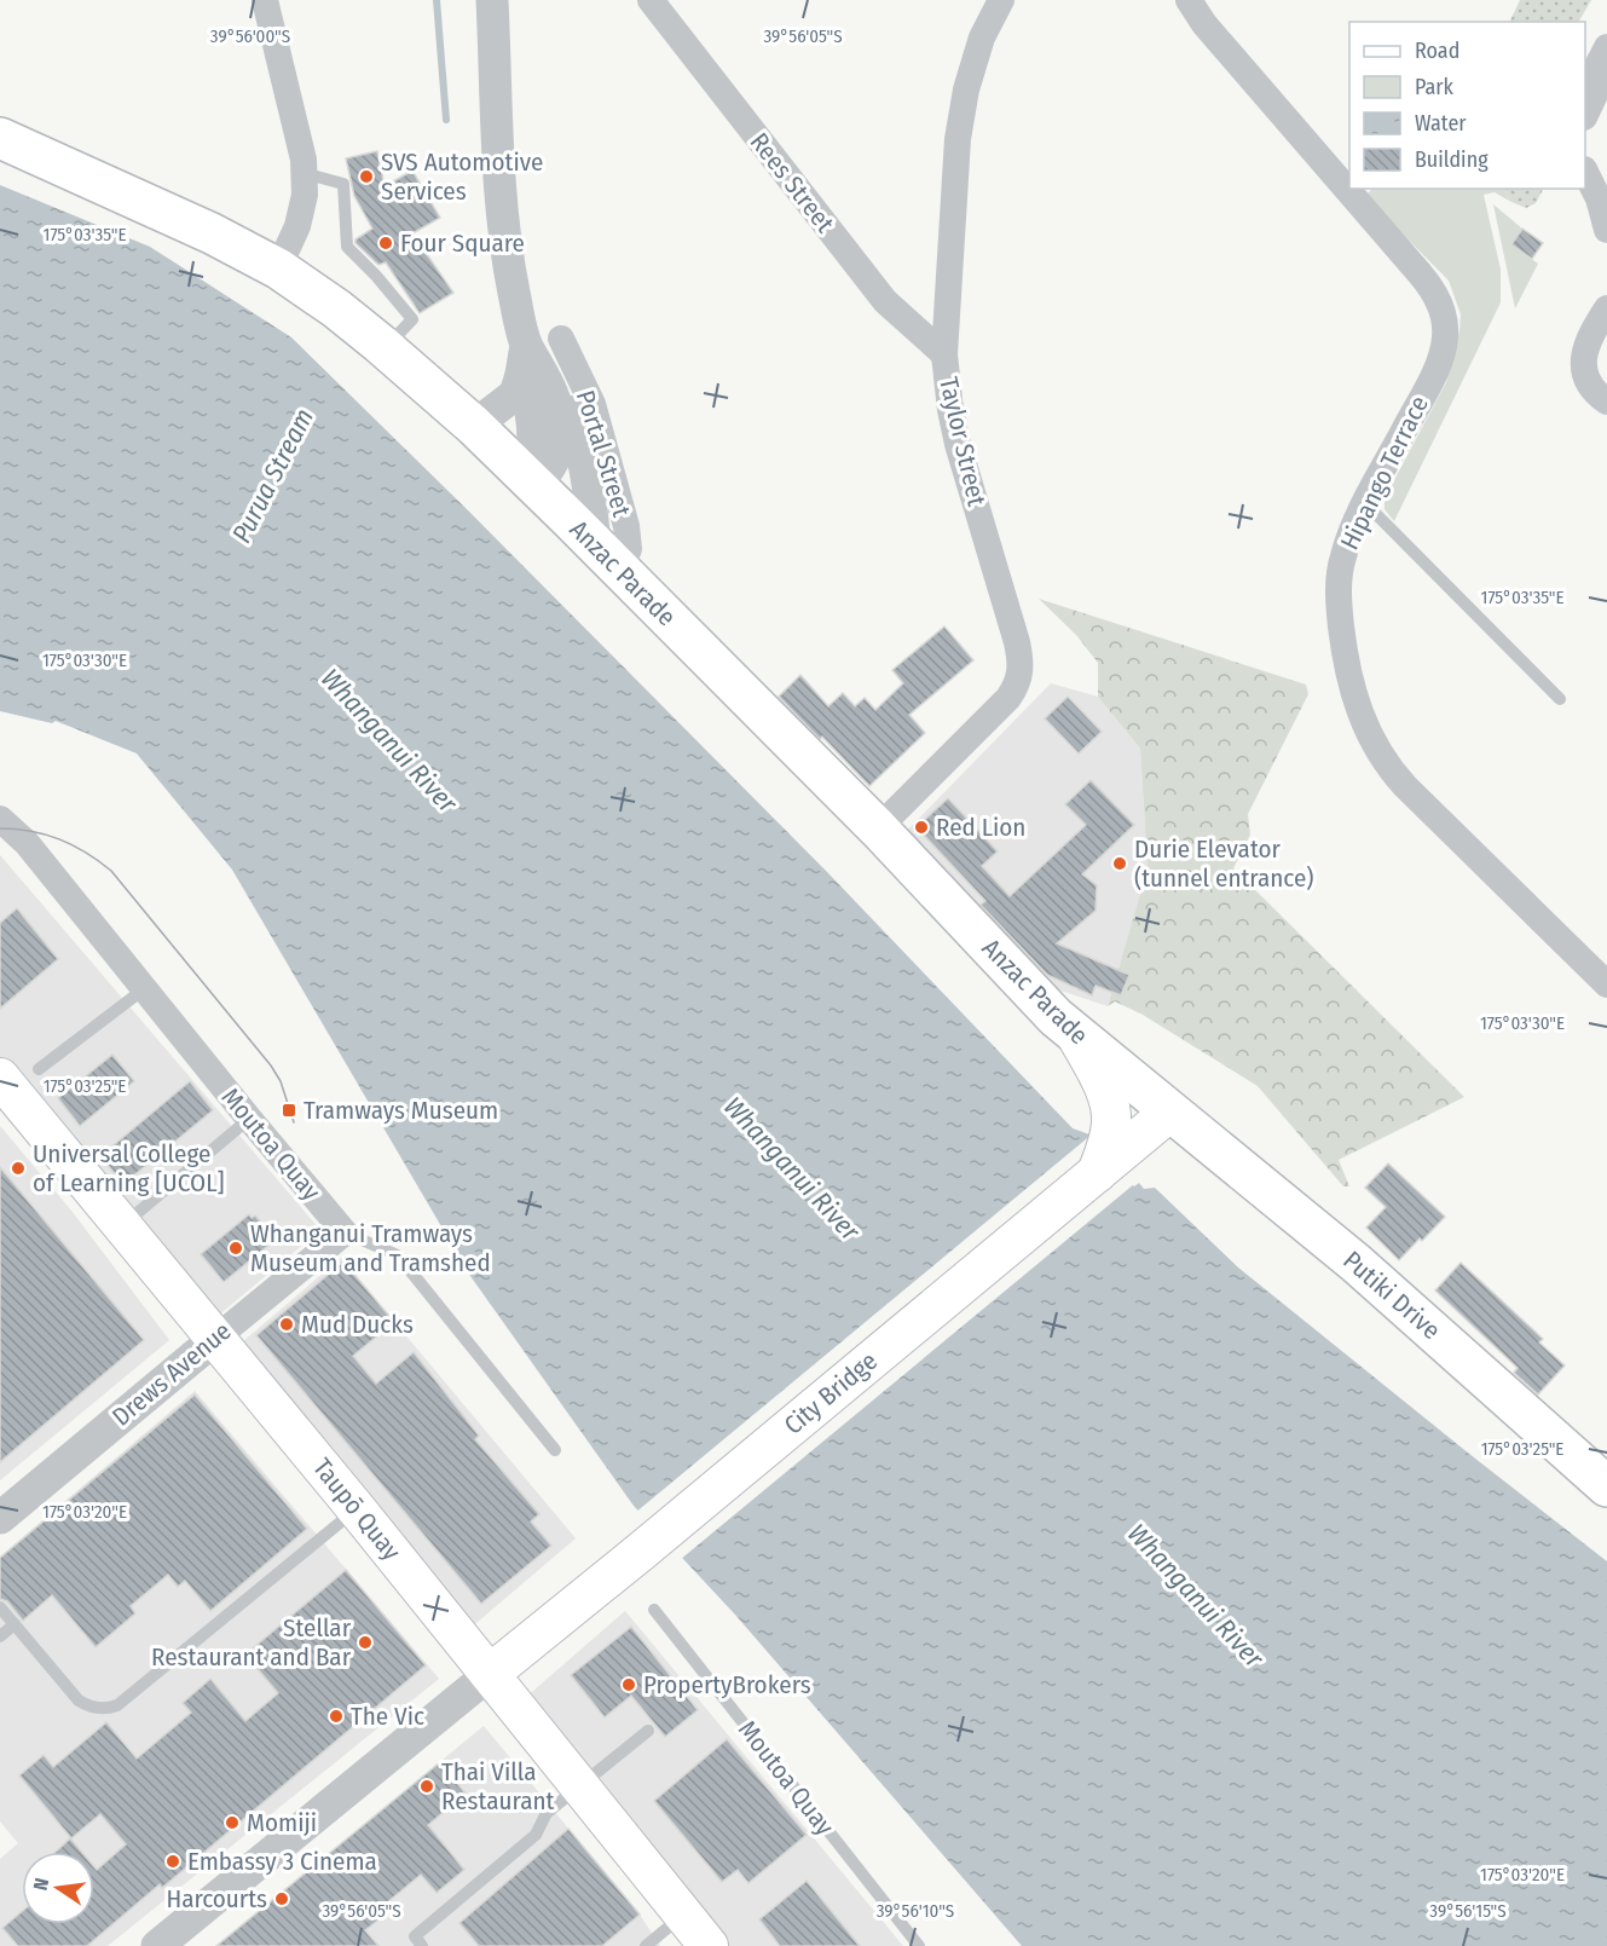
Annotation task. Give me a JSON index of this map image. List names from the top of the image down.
{
  "streets": {
    "main road": [
      "Anzac Parade",
      "Putiki Drive",
      "City Bridge",
      "Taupō Quay"
    ],
    "street": [
      "Rees Street",
      "Taylor Street",
      "Portal Street",
      "Hipango Terrace",
      "Moutoa Quay",
      "Drews Avenue"
    ]
  },
  "crossings": [
    ["Rees Street", "Taylor Street"],
    ["Taylor Street", "Anzac Parade"],
    ["Portal Street", "Anzac Parade"],
    ["Anzac Parade", "Putiki Drive"],
    ["Anzac Parade", "City Bridge"],
    ["Moutoa Quay", "Drews Avenue"],
    ["Putiki Drive", "City Bridge"],
    ["Drews Avenue", "Taupō Quay"],
    ["City Bridge", "Taupō Quay"]
  ],
  "water": ["Purua Stream", "Whanganui River"],
  "places": {
    "other": [
      "SVS Automotive Services",
      "Four Square",
      "Red Lion",
      "Durie Elevator (tunnel entrance)",
      "Universal College of Learning [UCOL]",
      "Whanganui Tramways Museum and Tramshed",
      "Mud Ducks",
      "Stellar Restaurant and Bar",
      "PropertyBrokers",
      "The Vic",
      "Thai Villa Restaurant",
      "Momiji",
      "Embassy 3 Cinema",
      "Harcourts"
    ],
    "transit": ["Tramways Museum"]
  },
  "legend": [
    "Road",
    "Park",
    "Water",
    "Building"
  ],
  "north": "left",
  "coordinates": [
    "39°56'00\"S",
    "39°56'05\"S",
    "175°03'35\"E",
    "175°03'30\"E",
    "175°03'25\"E",
    "175°03'20\"E",
    "39°56'10\"S",
    "39°56'15\"S"
  ]
}
